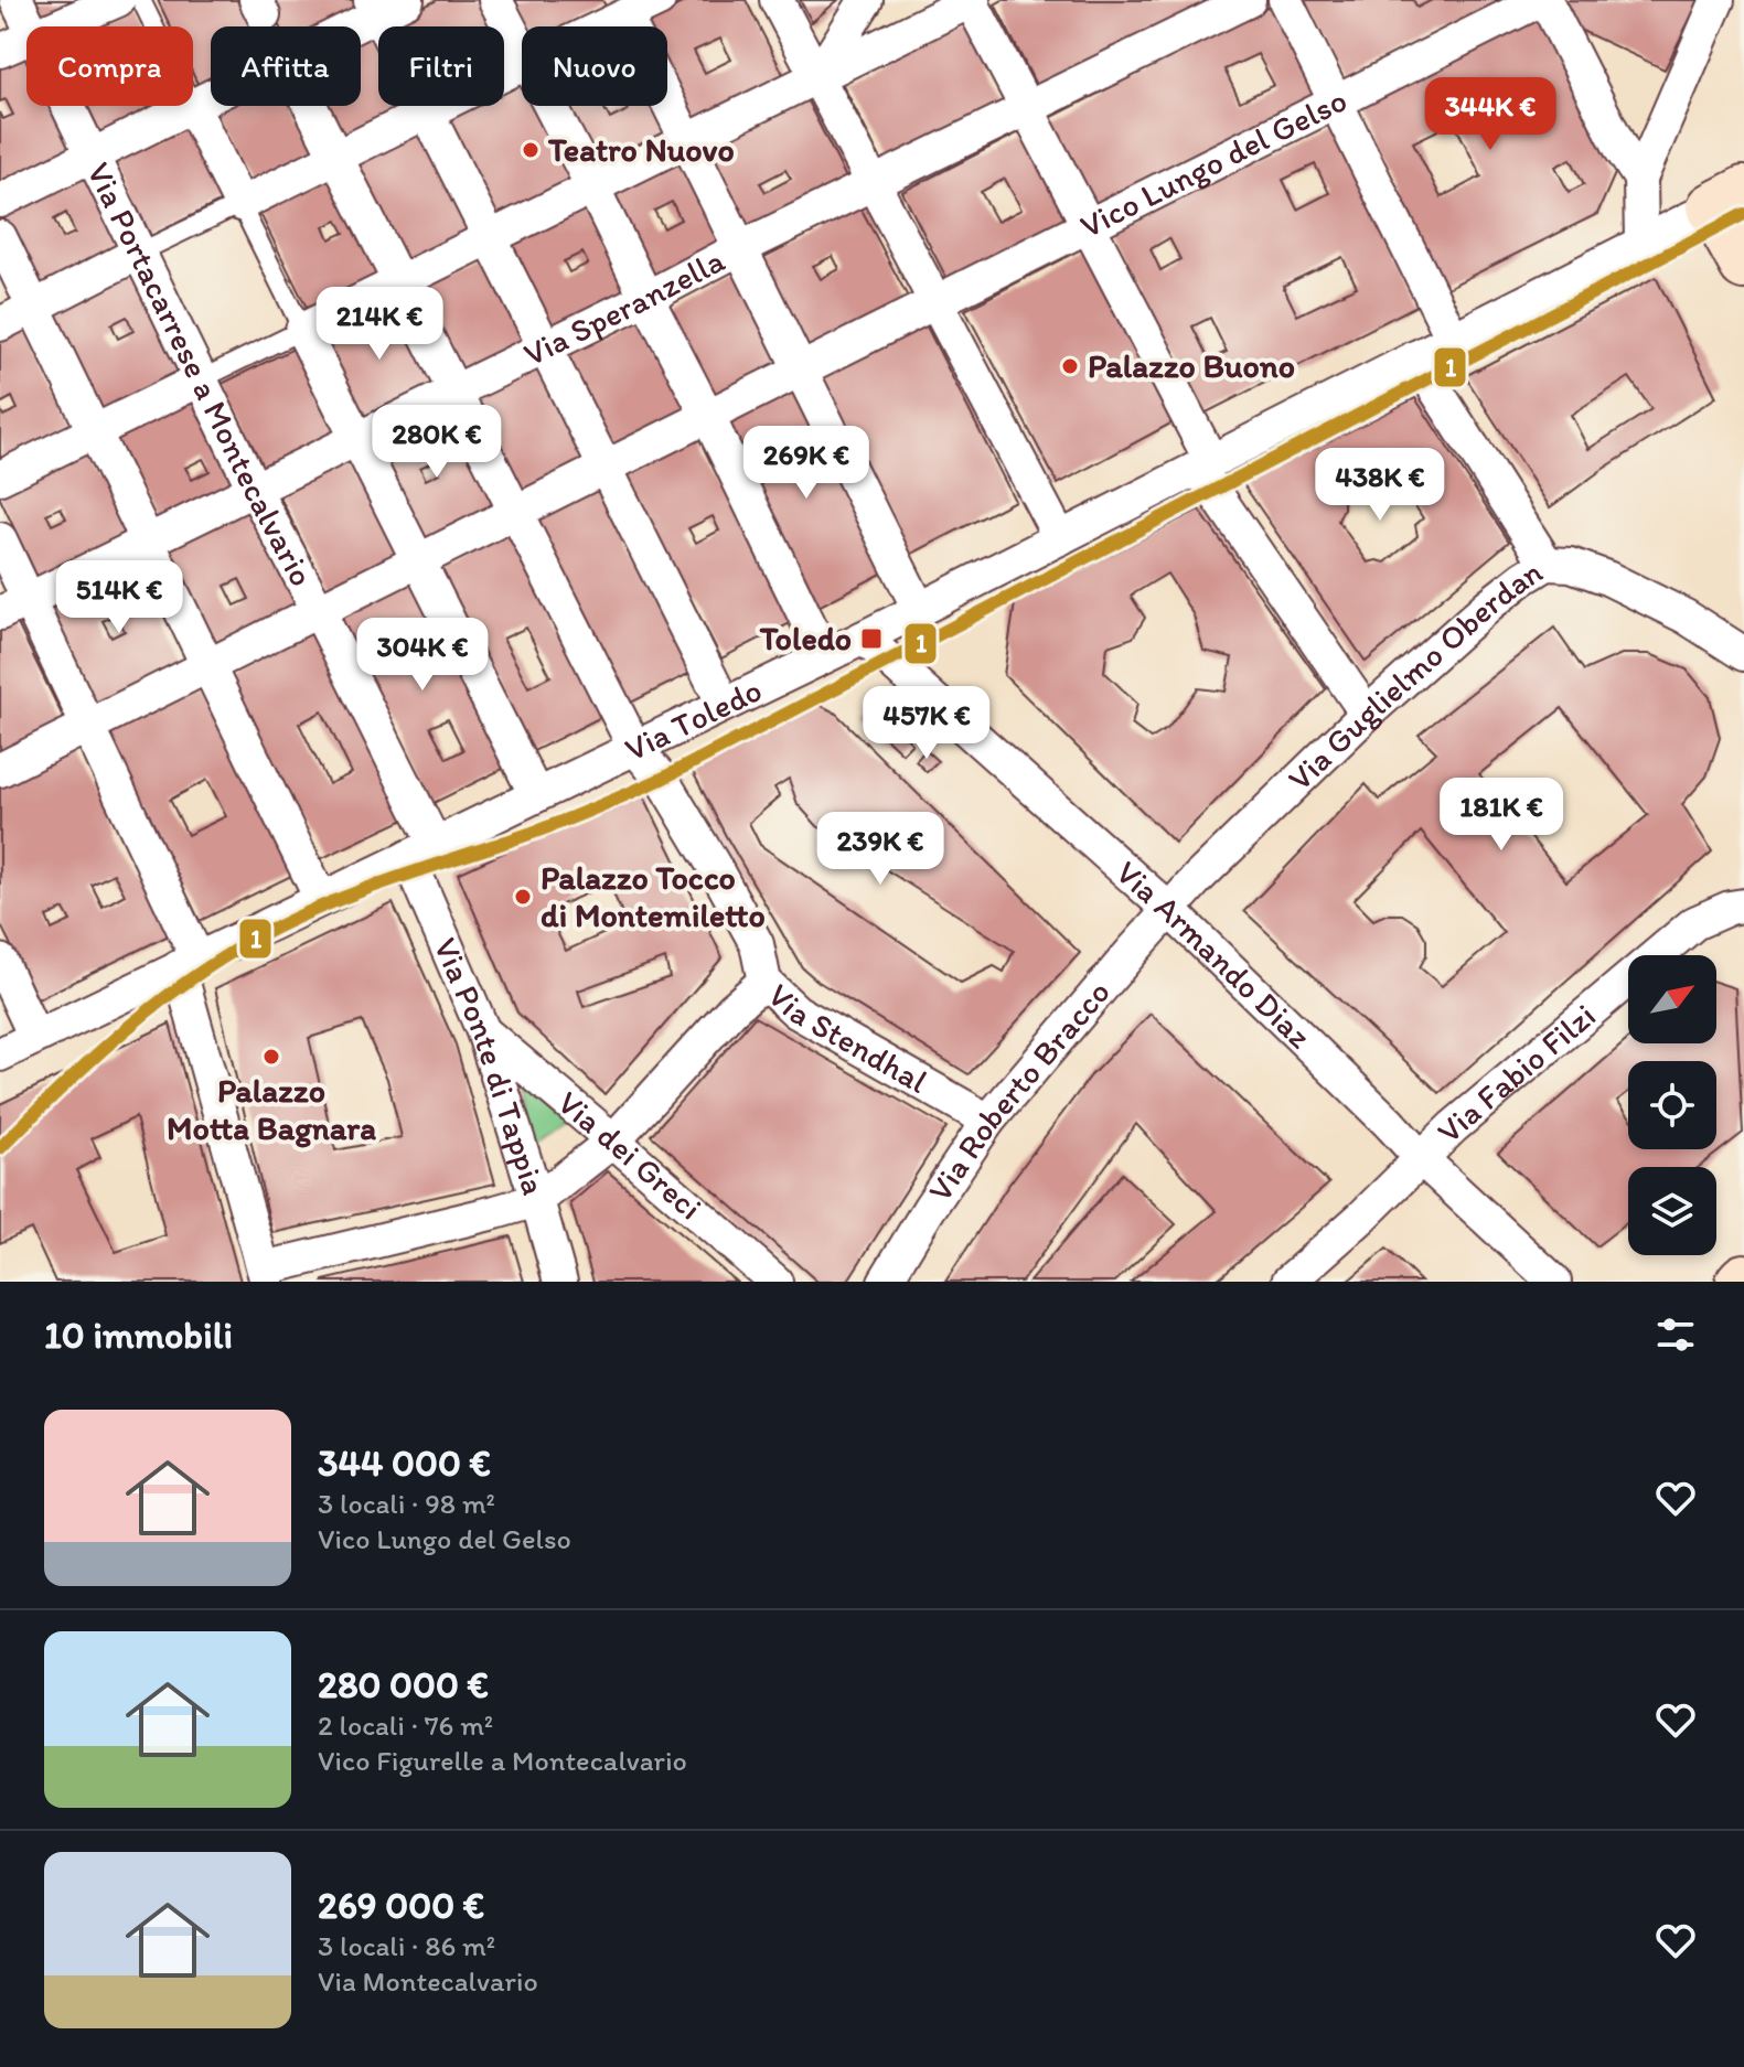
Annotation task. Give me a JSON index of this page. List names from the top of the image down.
{
  "streets": {
    "street": [
      "Vico Lungo del Gelso",
      "Via Speranzella",
      "Via Portacarrese a Montecalvario",
      "Via Guglielmo Oberdan",
      "Via Toledo",
      "Via Armando Diaz",
      "Via Stendhal",
      "Via Ponte di Tappia",
      "Via Fabio Filzi",
      "Via Roberto Bracco",
      "Via dei Greci"
    ]
  },
  "crossings": [
    ["Vico Lungo del Gelso", "Via Portacarrese a Montecalvario"],
    ["Vico Lungo del Gelso", "Via Stendhal"],
    ["Via Speranzella", "Via Portacarrese a Montecalvario"],
    ["Via Speranzella", "Via Stendhal"],
    ["Via Portacarrese a Montecalvario", "Via Toledo"],
    ["Via Portacarrese a Montecalvario", "Via Ponte di Tappia"],
    ["Via Guglielmo Oberdan", "Via Armando Diaz"],
    ["Via Guglielmo Oberdan", "Via Roberto Bracco"],
    ["Via Toledo", "Via Armando Diaz"],
    ["Via Toledo", "Via Stendhal"],
    ["Via Toledo", "Via Ponte di Tappia"],
    ["Via Armando Diaz", "Via Fabio Filzi"],
    ["Via Armando Diaz", "Via Roberto Bracco"],
    ["Via Stendhal", "Via Roberto Bracco"],
    ["Via Ponte di Tappia", "Via dei Greci"]
  ],
  "places": {
    "other": [
      "Teatro Nuovo",
      "Palazzo Buono",
      "Palazzo Tocco di Montemiletto",
      "Palazzo Motta Bagnara"
    ],
    "transit": ["Toledo"]
  },
  "lines": ["transit line 1"],
  "north": "top right",
  "page": {
    "chip": [
      "Compra",
      "Affitta",
      "Filtri",
      "Nuovo"
    ],
    "price": [
      "344K €",
      "214K €",
      "280K €",
      "269K €",
      "438K €",
      "514K €",
      "304K €",
      "457K €",
      "181K €",
      "239K €"
    ],
    "heading": "10 immobili",
    "list": [
      {
        "name": "344 000 €",
        "note": "3 locali · 98 m² · Vico Lungo del Gelso"
      },
      {
        "name": "280 000 €",
        "note": "2 locali · 76 m² · Vico Figurelle a Montecalvario"
      },
      {
        "name": "269 000 €",
        "note": "3 locali · 86 m² · Via Montecalvario"
      }
    ]
  }
}
